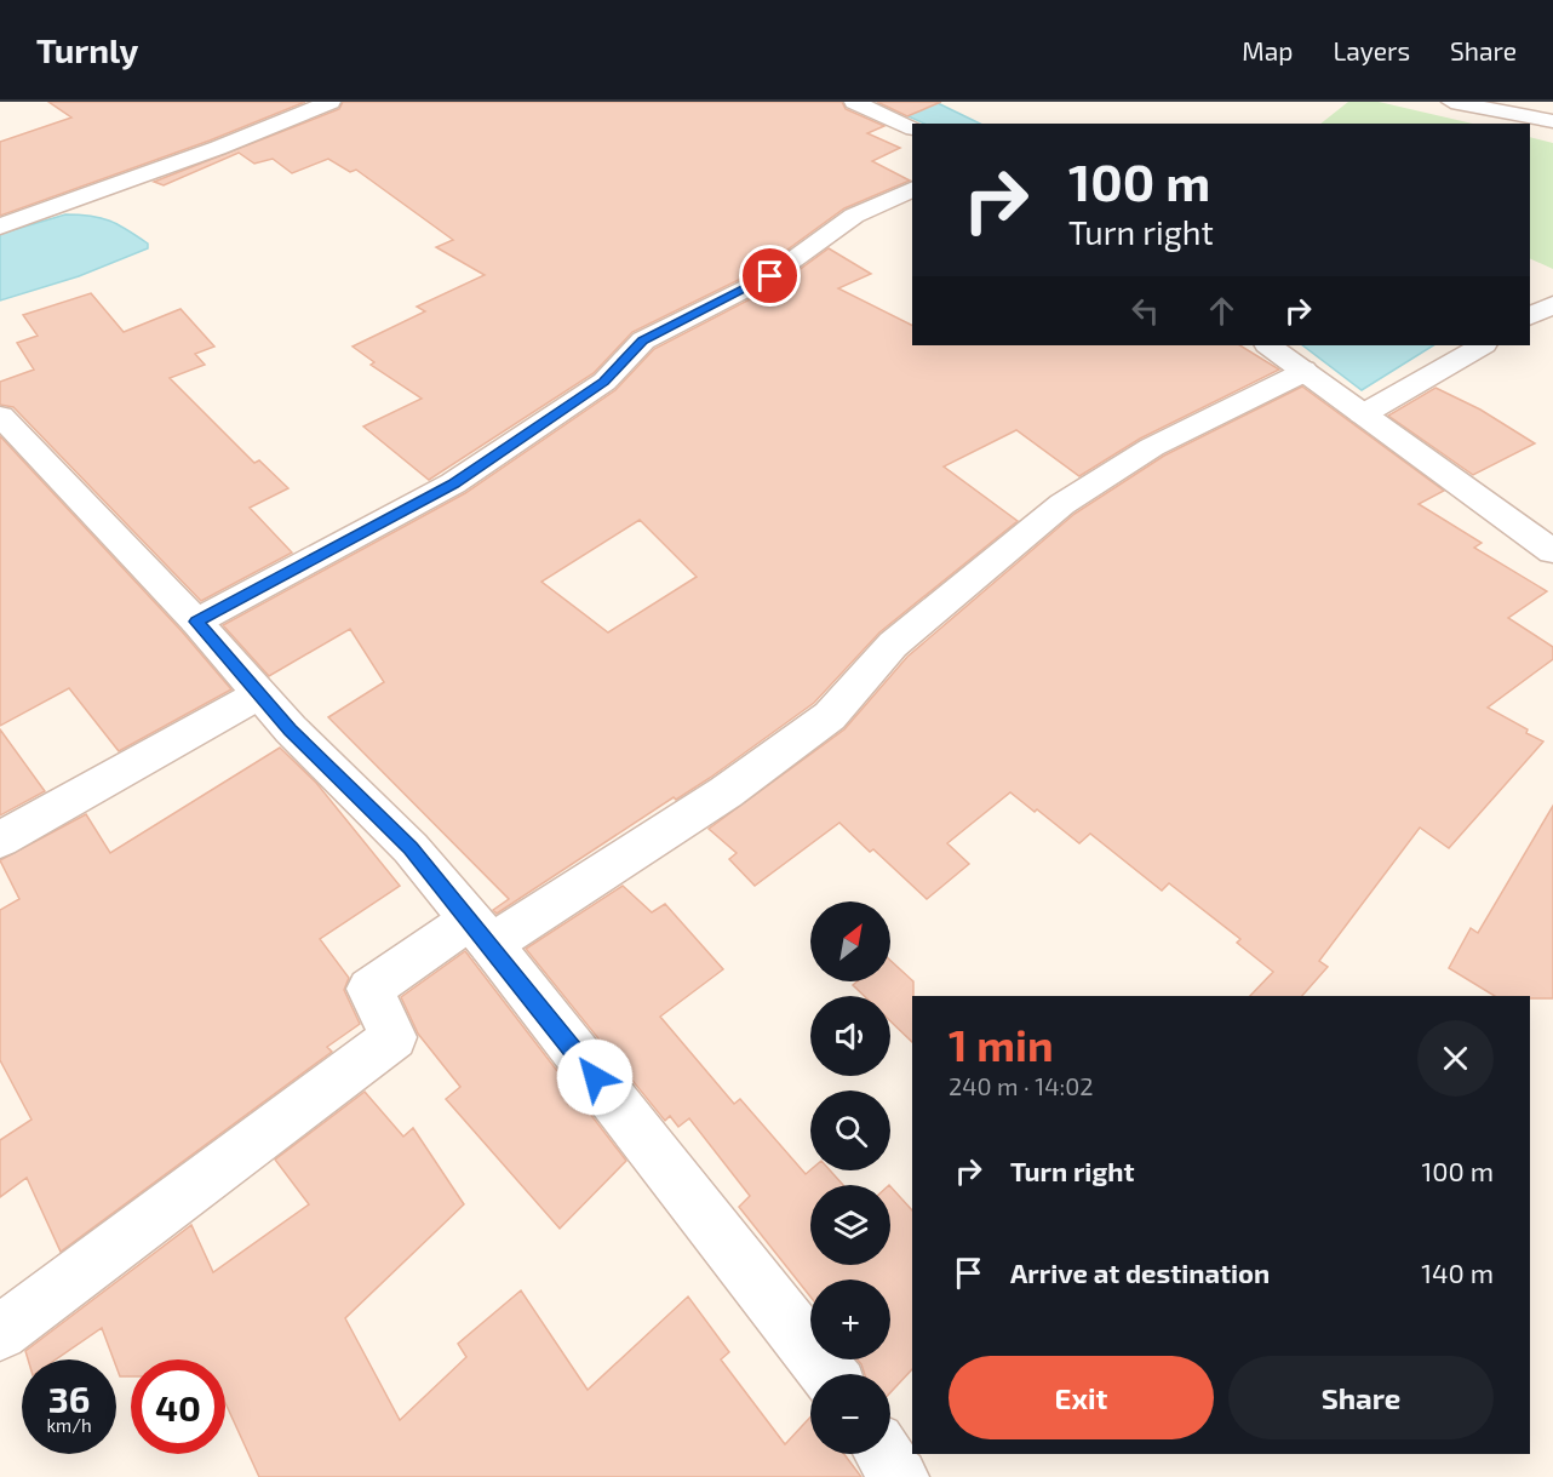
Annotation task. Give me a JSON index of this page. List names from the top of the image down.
{
  "north": "top right",
  "page": {
    "header": "Turnly",
    "nav": ["Map", "Layers", "Share"],
    "turn": ["100 m", "Turn right"],
    "map_buttons": ["+", "−"],
    "heading": ["1 min", "240 m · 14:02"],
    "list": [
      {
        "name": "Turn right",
        "value": "100 m"
      },
      {
        "name": "Arrive at destination",
        "value": "140 m"
      }
    ],
    "buttons": ["Exit", "Share"],
    "speed": "36 km/h",
    "limit": "40"
  }
}
